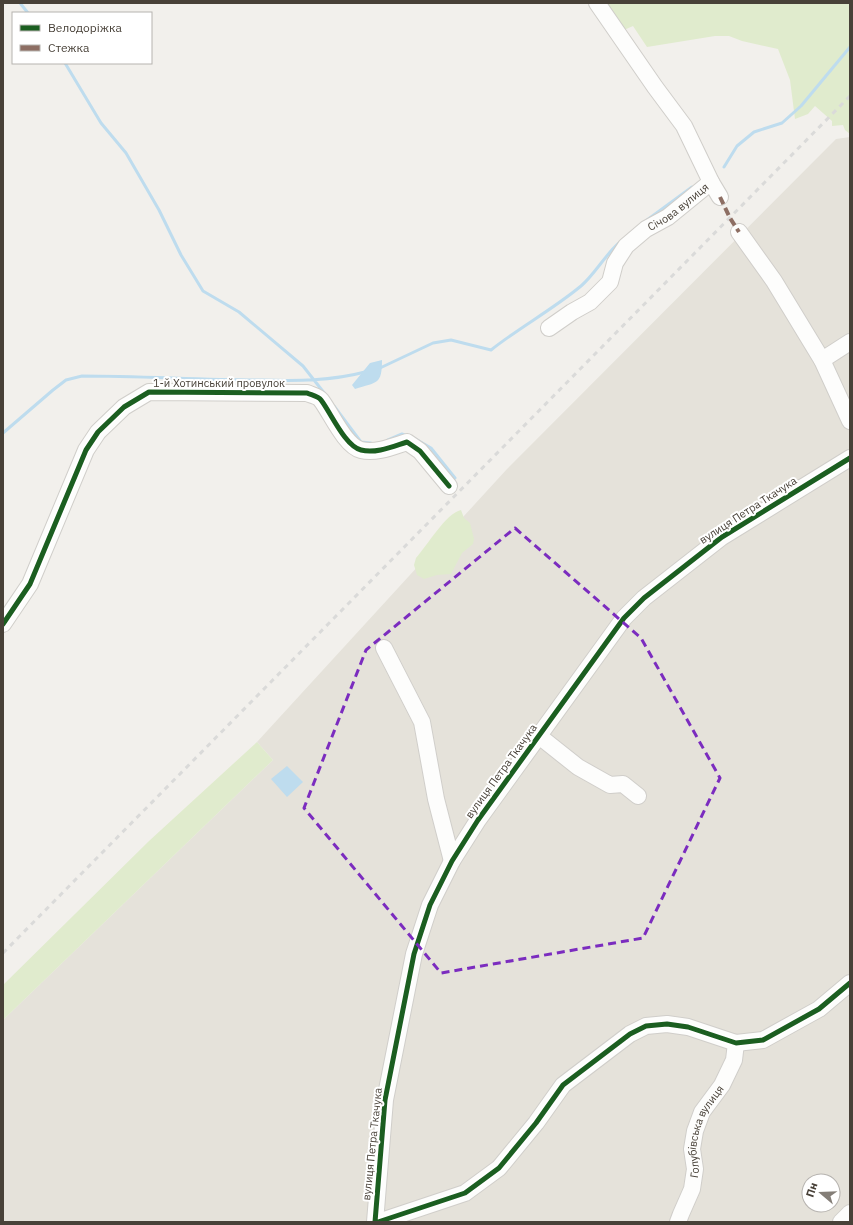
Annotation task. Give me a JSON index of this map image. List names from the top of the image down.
{
  "streets": {
    "street": [
      "Січова вулиця",
      "1-й Хотинський провулок",
      "вулиця Петра Ткачука",
      "Голубівська вулиця"
    ]
  },
  "legend": ["Велодоріжка", "Стежка"],
  "north": "left"
}
